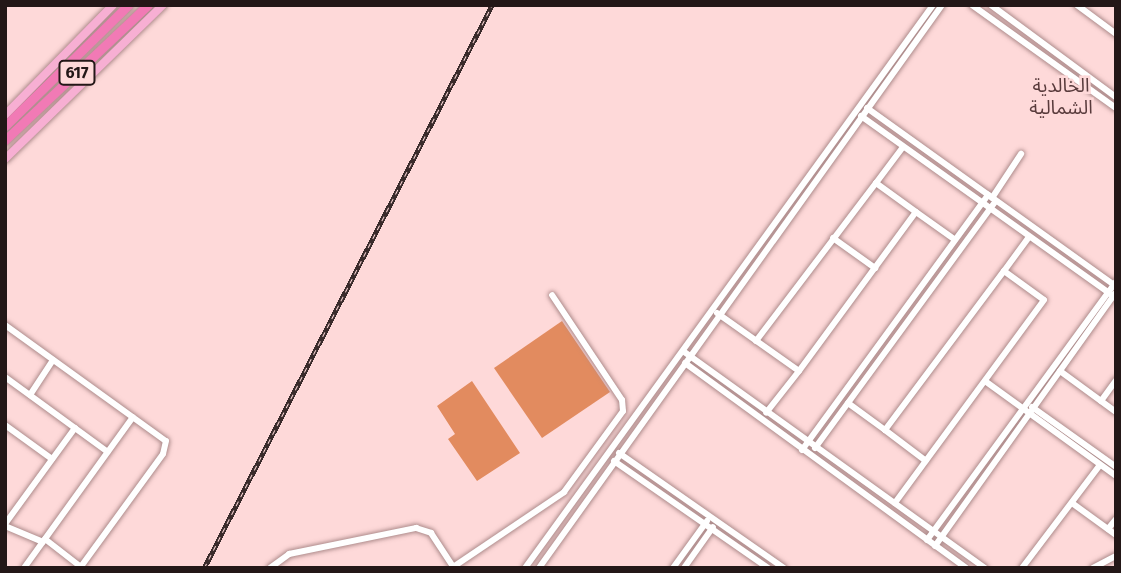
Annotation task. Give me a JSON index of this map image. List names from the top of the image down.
{
  "streets": {
    "highway": ["617"]
  },
  "districts": ["الخالدية الشمالية"]
}
